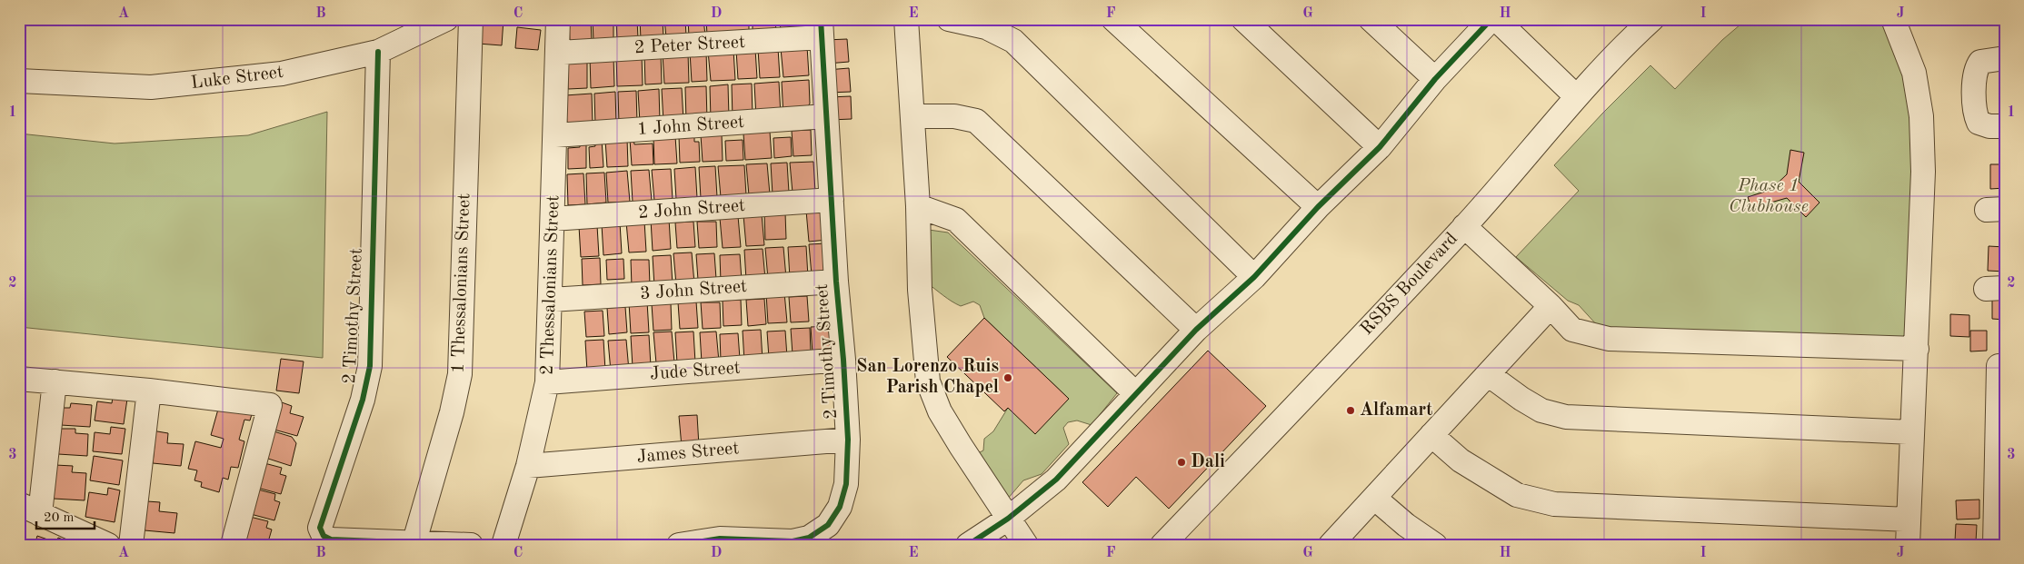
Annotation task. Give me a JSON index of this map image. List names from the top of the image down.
{
  "streets": {
    "street": [
      "2 Peter Street",
      "Luke Street",
      "1 John Street",
      "2 John Street",
      "1 Thessalonians Street",
      "RSBS Boulevard",
      "2 Thessalonians Street",
      "3 John Street",
      "2 Timothy Street",
      "Jude Street",
      "James Street"
    ]
  },
  "crossings": [
    ["2 Peter Street", "2 Thessalonians Street"],
    ["2 Peter Street", "2 Timothy Street"],
    ["Luke Street", "2 Timothy Street"],
    ["1 John Street", "2 Thessalonians Street"],
    ["1 John Street", "2 Timothy Street"],
    ["2 John Street", "2 Thessalonians Street"],
    ["2 John Street", "2 Timothy Street"],
    ["1 Thessalonians Street", "2 Timothy Street"],
    ["2 Thessalonians Street", "3 John Street"],
    ["2 Thessalonians Street", "Jude Street"],
    ["2 Thessalonians Street", "James Street"],
    ["3 John Street", "2 Timothy Street"],
    ["2 Timothy Street", "Jude Street"],
    ["2 Timothy Street", "James Street"]
  ],
  "parks": ["Phase 1 Clubhouse"],
  "places": ["San Lorenzo Ruis Parish Chapel", "Alfamart", "Dali"],
  "scale_bar": "20 m",
  "grid": {
    "columns": [
      "A",
      "B",
      "C",
      "D",
      "E",
      "F",
      "G",
      "H",
      "I",
      "J"
    ],
    "rows": ["1", "2", "3"]
  }
}
